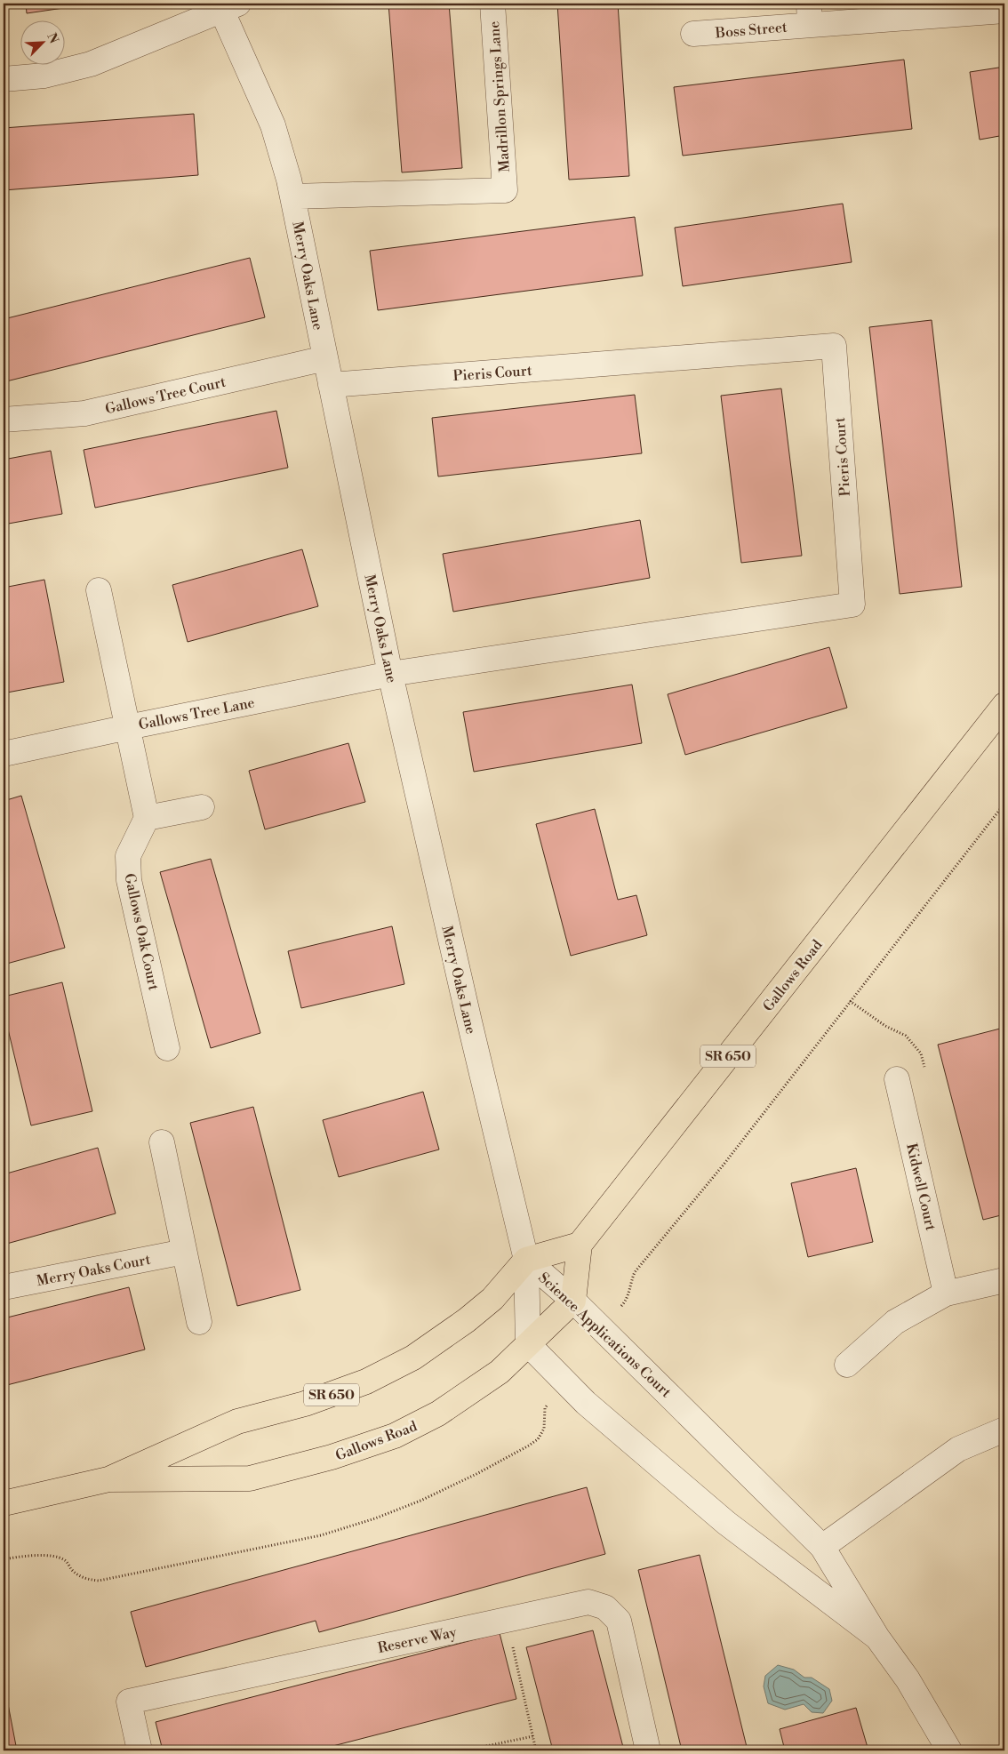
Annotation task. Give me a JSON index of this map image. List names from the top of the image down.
{
  "streets": {
    "main road": ["Gallows Road", "SR 650"],
    "street": [
      "Boss Street",
      "Madrillon Springs Lane",
      "Merry Oaks Lane",
      "Pieris Court",
      "Gallows Tree Court",
      "Gallows Tree Lane",
      "Gallows Oak Court",
      "Kidwell Court",
      "Merry Oaks Court",
      "Science Applications Court",
      "Reserve Way"
    ]
  },
  "crossings": [
    ["Madrillon Springs Lane", "Merry Oaks Lane"],
    ["Merry Oaks Lane", "Pieris Court"],
    ["Merry Oaks Lane", "Gallows Tree Court"],
    ["Merry Oaks Lane", "Gallows Tree Lane"],
    ["Merry Oaks Lane", "Gallows Road"],
    ["Merry Oaks Lane", "Science Applications Court"],
    ["Pieris Court", "Gallows Tree Lane"],
    ["Gallows Road", "Science Applications Court"]
  ],
  "north": "top right"
}
